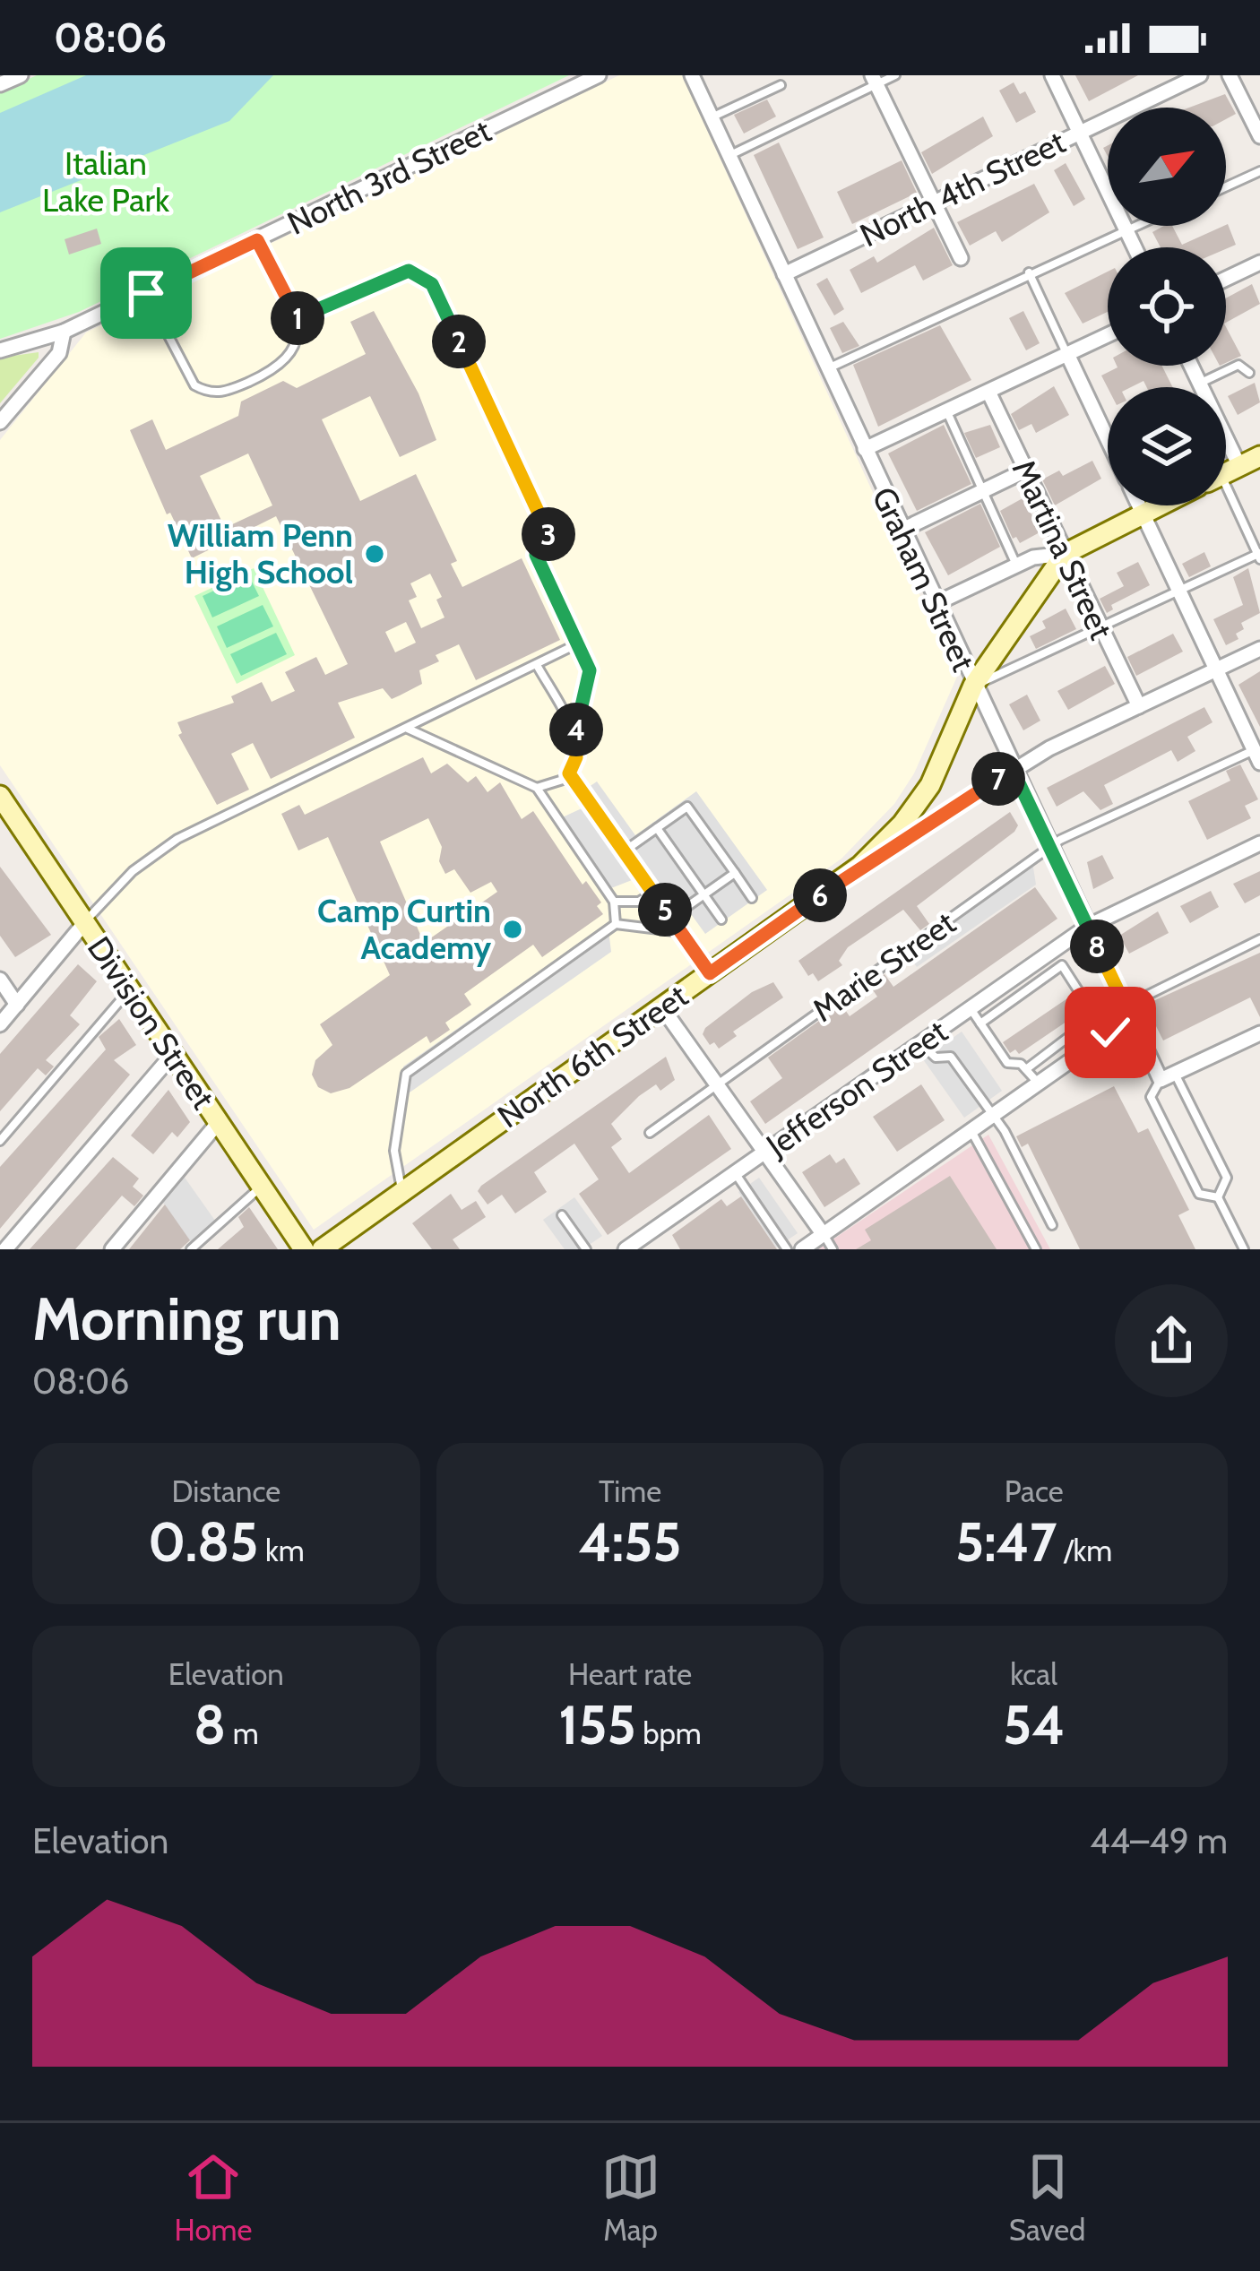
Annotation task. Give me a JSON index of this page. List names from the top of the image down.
{
  "streets": {
    "street": [
      "North 3rd Street",
      "North 4th Street",
      "Martina Street",
      "Graham Street",
      "Division Street",
      "North 6th Street",
      "Jefferson Street"
    ],
    "lane": ["Marie Street"]
  },
  "crossings": [
    ["North 4th Street", "Graham Street"],
    ["Martina Street", "North 6th Street"],
    ["Graham Street", "Marie Street"],
    ["Graham Street", "North 6th Street"],
    ["Graham Street", "Jefferson Street"]
  ],
  "parks": ["Italian Lake Park"],
  "places": ["William Penn High School", "Camp Curtin Academy"],
  "north": "top right",
  "page": {
    "status": "08:06",
    "pins": [
      "1",
      "2",
      "3",
      "4",
      "7",
      "6",
      "5",
      "8"
    ],
    "heading": ["Morning run", "08:06"],
    "stats": [
      ["Distance", "0.85 km"],
      ["Time", "4:55"],
      ["Pace", "5:47 /km"],
      ["Elevation", "8 m"],
      ["Heart rate", "155 bpm"],
      ["kcal", "54"]
    ],
    "chart": ["Elevation", "44–49 m"],
    "tabs": ["Home", "Map", "Saved"]
  }
}
